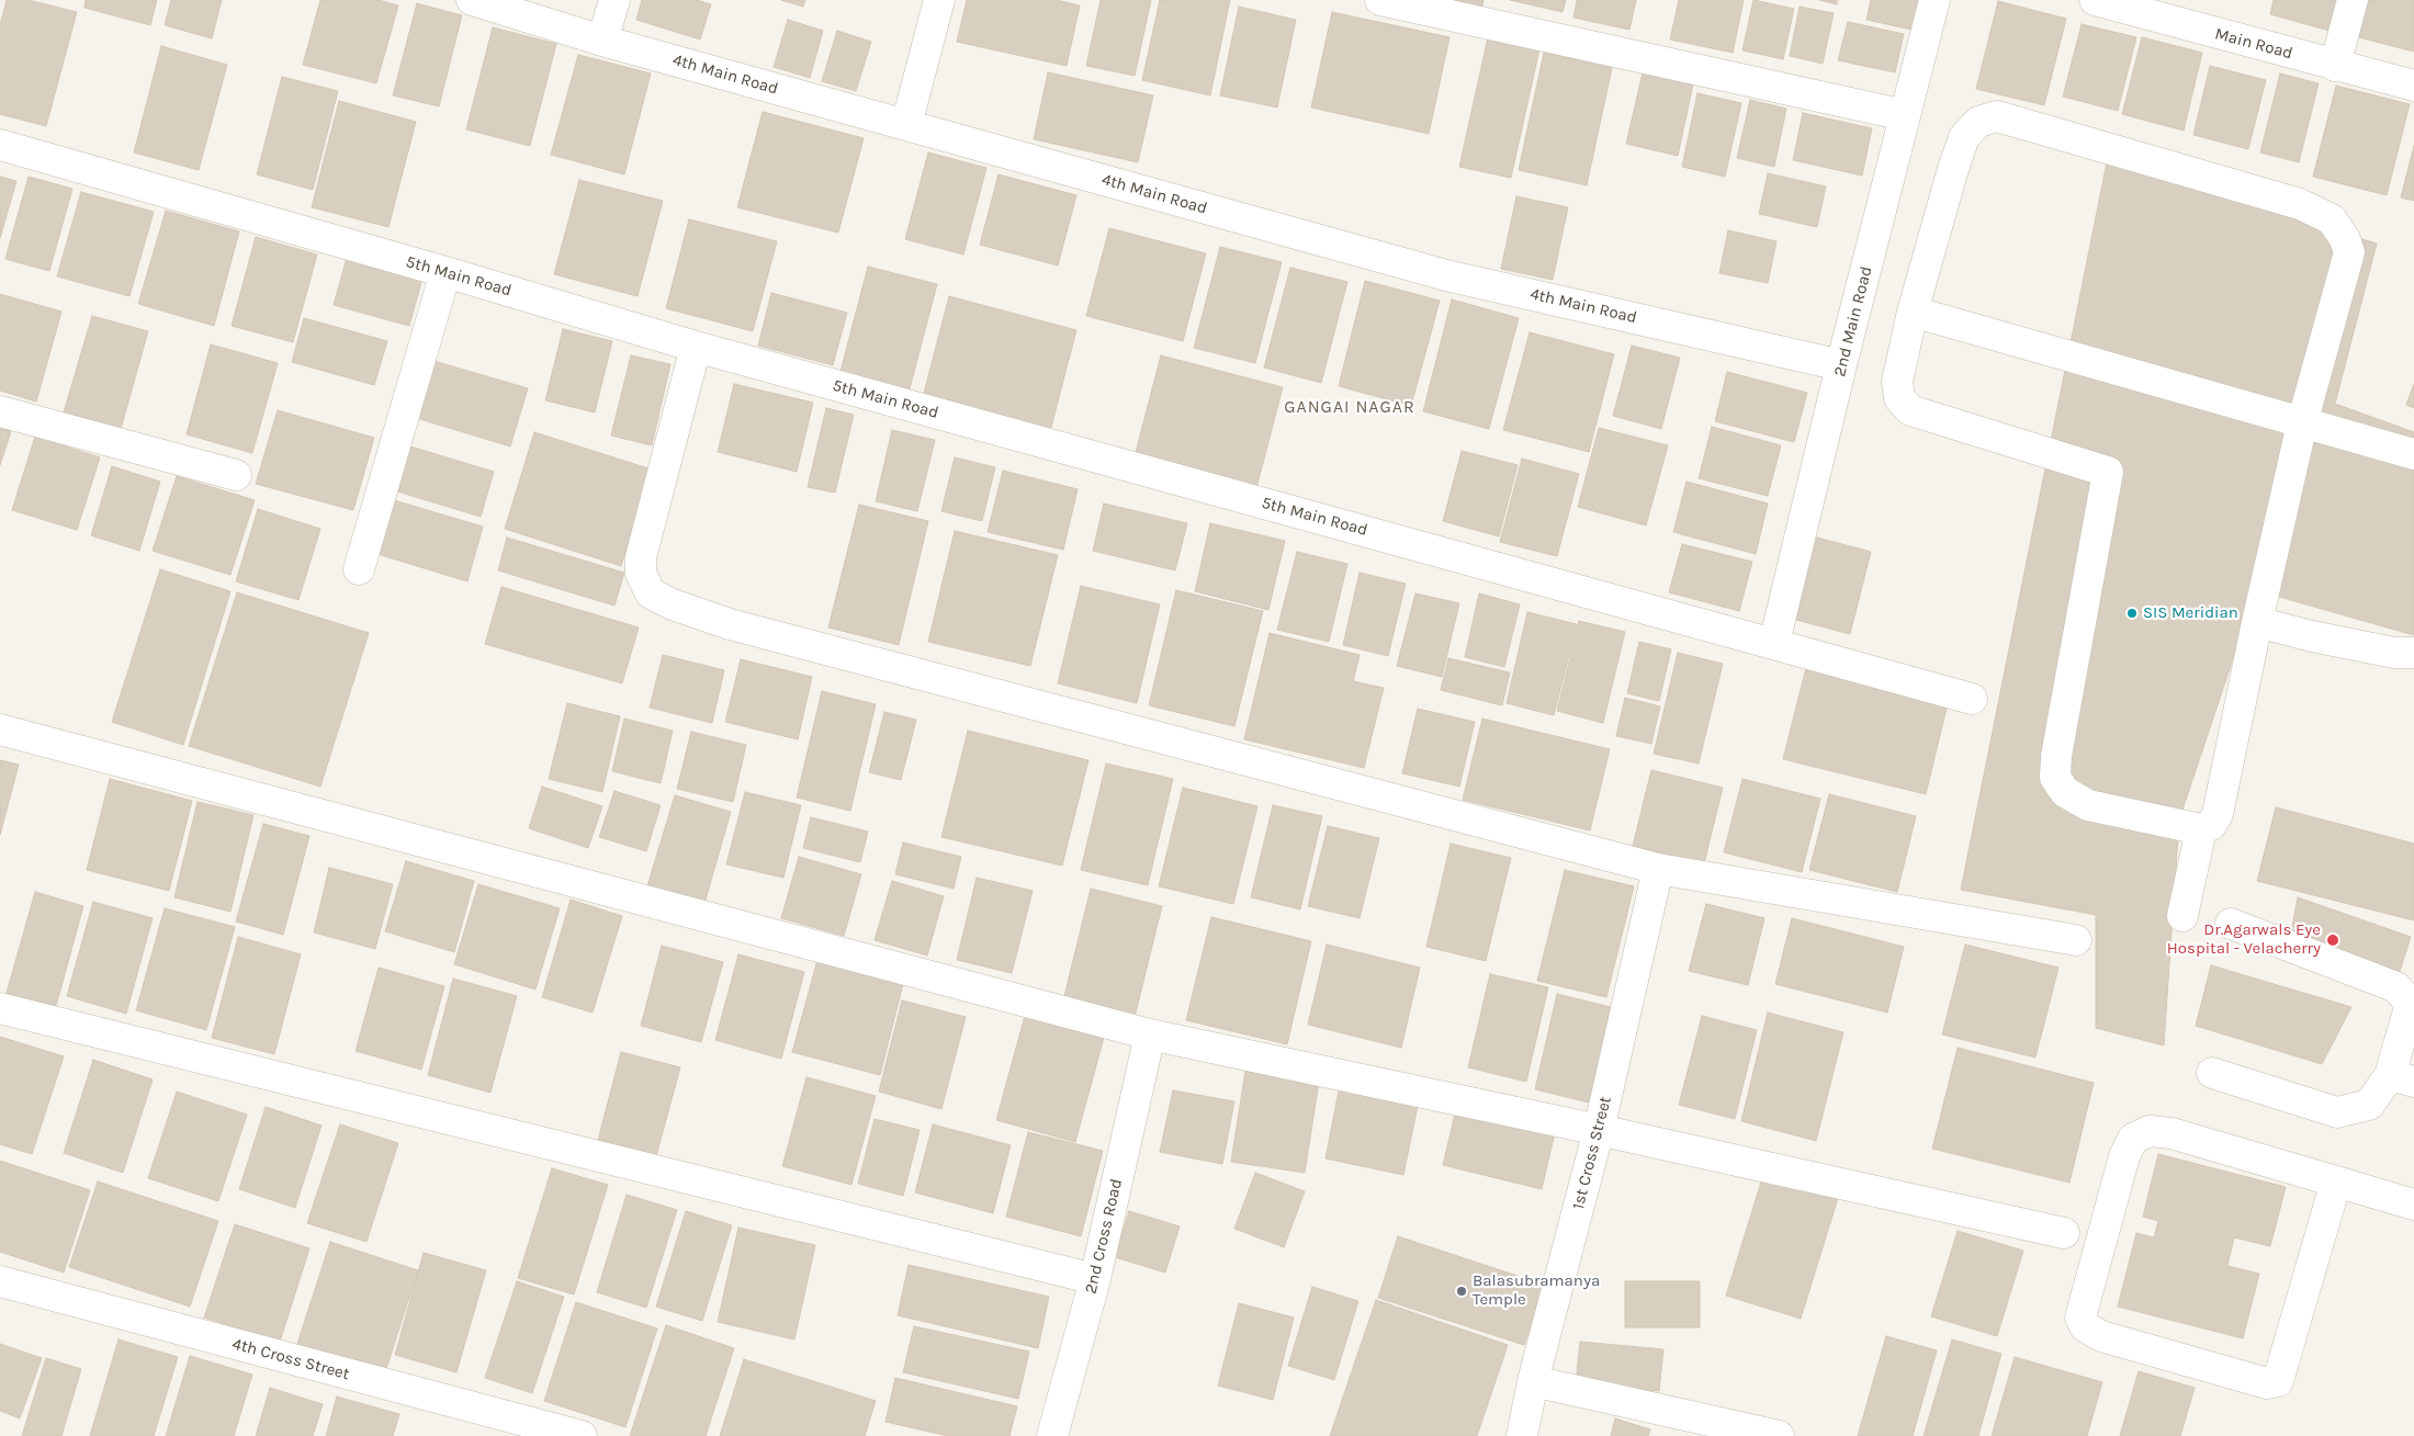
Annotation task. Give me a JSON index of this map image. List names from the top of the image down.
{
  "streets": {
    "street": [
      "Main Road",
      "4th Main Road",
      "5th Main Road",
      "2nd Main Road",
      "1st Cross Street",
      "2nd Cross Road",
      "4th Cross Street"
    ]
  },
  "crossings": [
    ["4th Main Road", "2nd Main Road"],
    ["5th Main Road", "2nd Main Road"]
  ],
  "districts": ["GANGAI NAGAR"],
  "places": ["SIS Meridian", "Dr.Agarwals Eye Hospital - Velacherry", "Balasubramanya Temple"]
}
